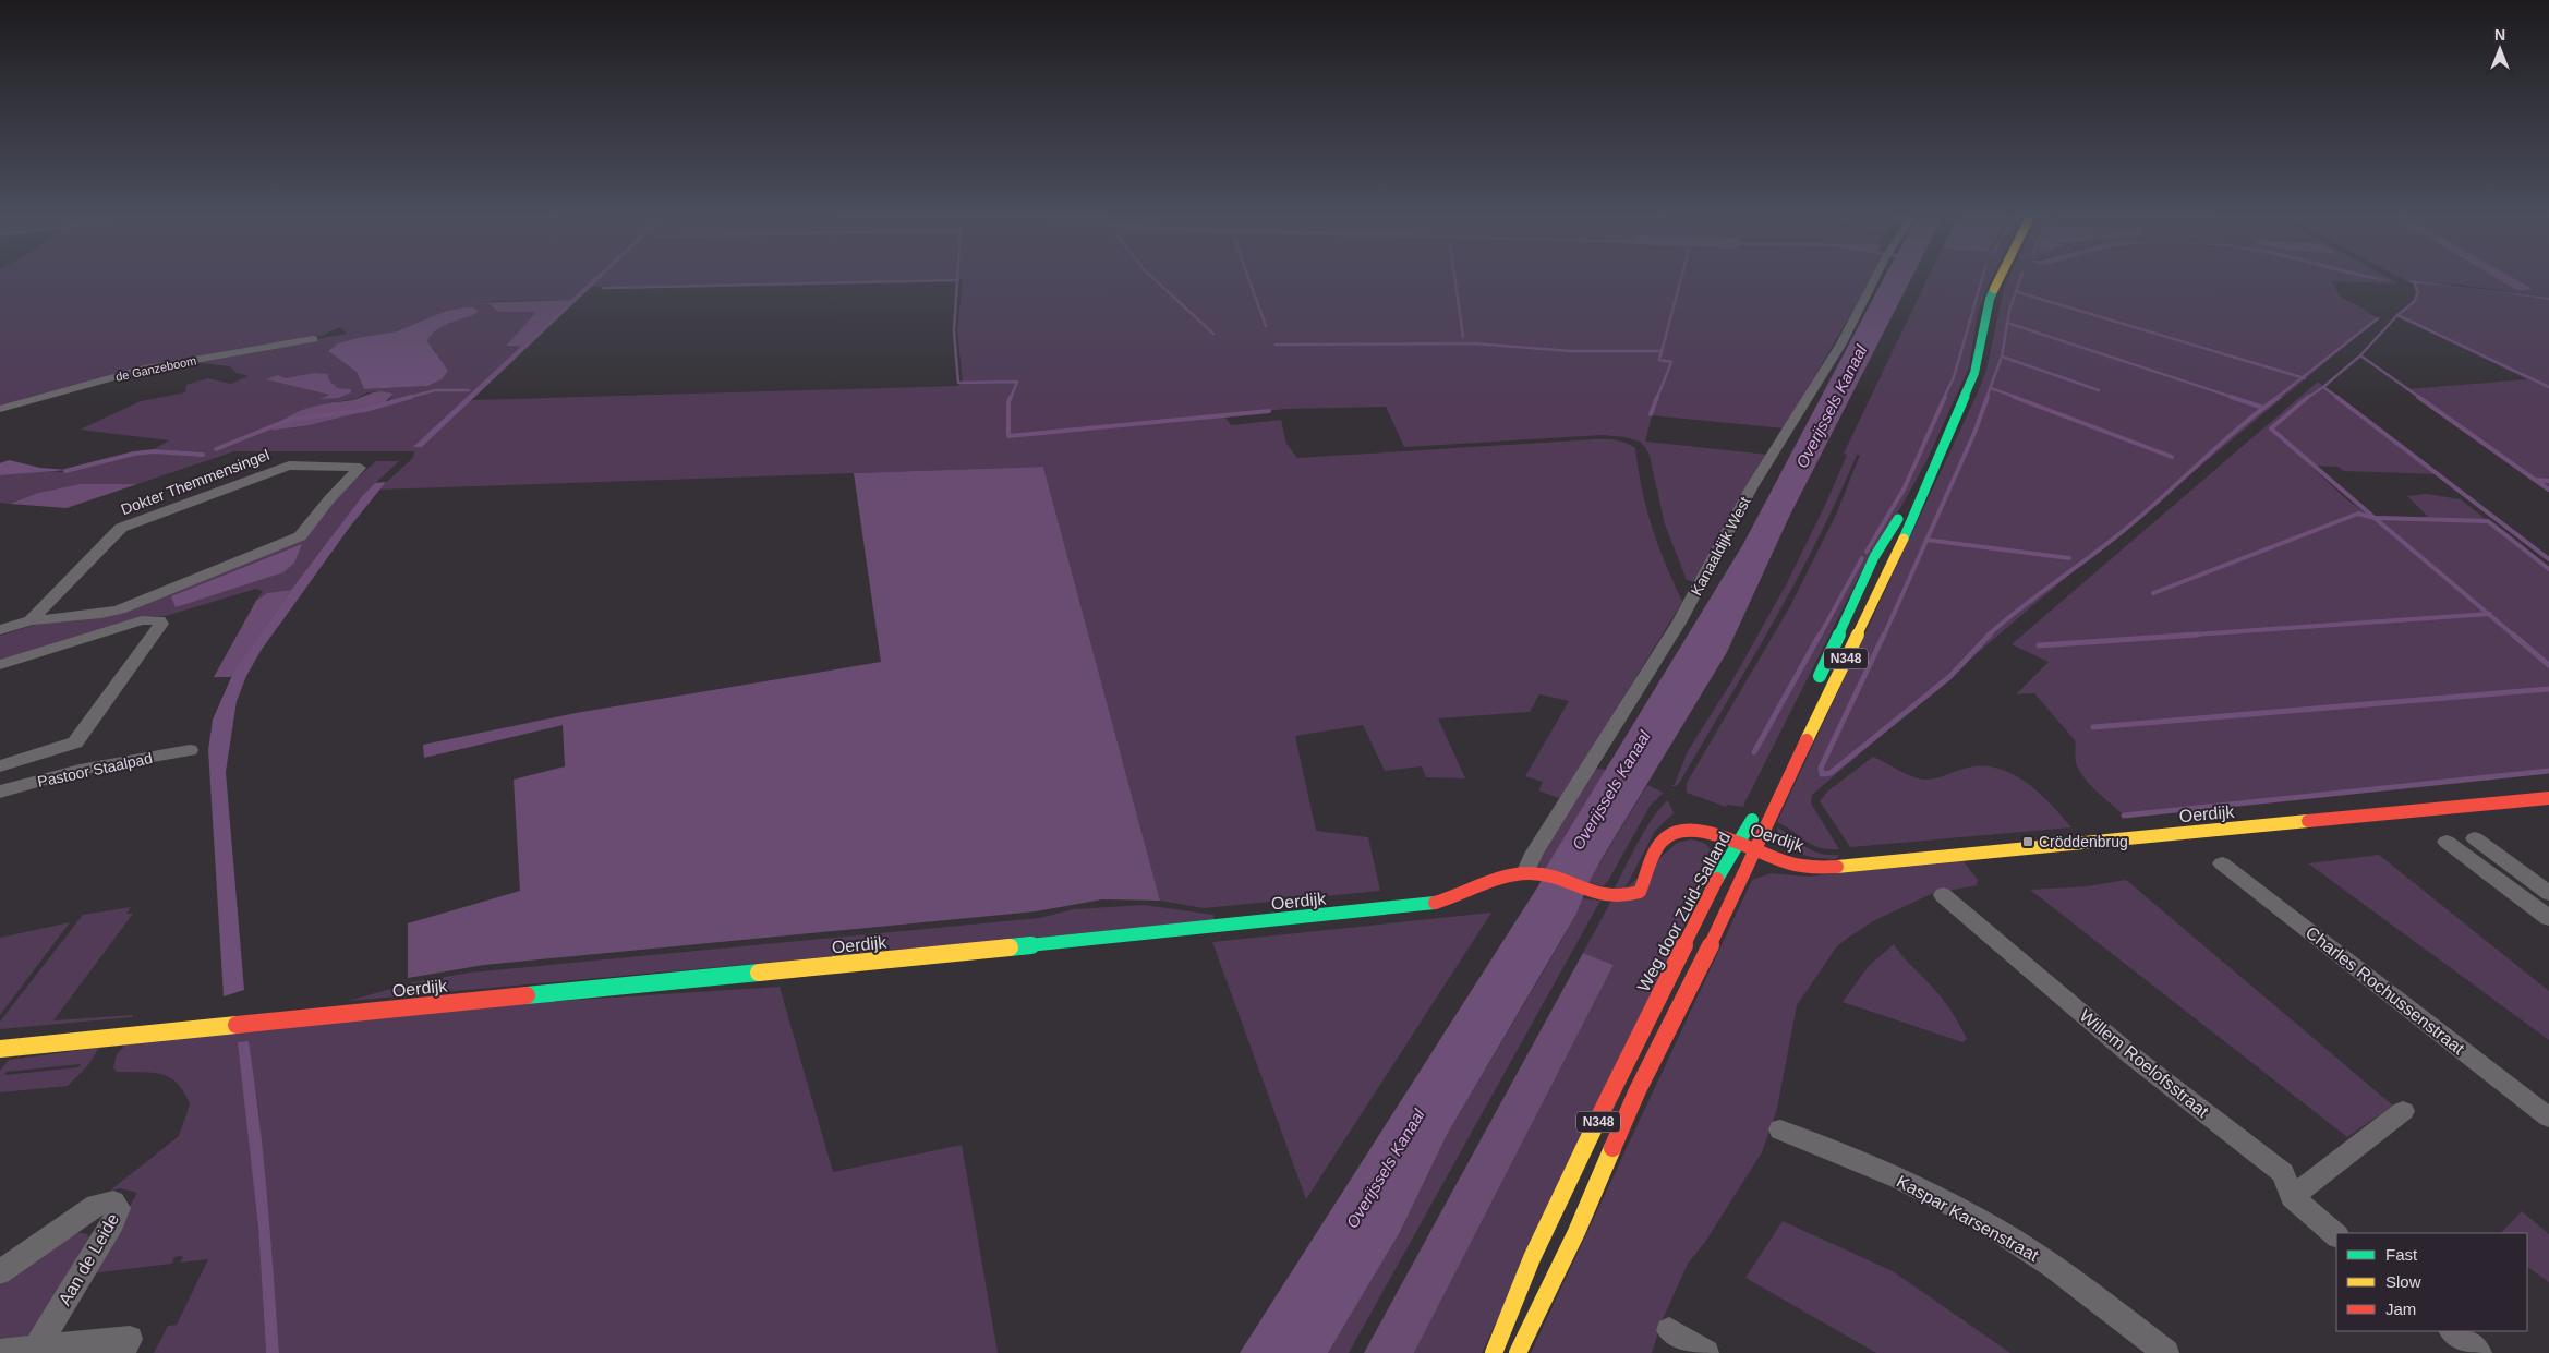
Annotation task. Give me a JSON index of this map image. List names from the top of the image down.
{
  "streets": {
    "main road": ["N348", "Oerdijk", "Weg door Zuid-Salland"],
    "street": [
      "de Ganzeboom",
      "Dokter Themmensingel",
      "Kanaaldijk West",
      "Pastoor Staalpad",
      "Charles Rochussenstraat",
      "Willem Roelofsstraat",
      "Kaspar Karsenstraat",
      "Aan de Leide"
    ]
  },
  "crossings": [
    ["Kanaaldijk West", "Oerdijk"],
    ["N348", "Oerdijk"],
    ["Oerdijk", "Weg door Zuid-Salland"]
  ],
  "water": ["Overijssels Kanaal"],
  "places": {
    "transit": ["Cröddenbrug"]
  },
  "legend": ["Fast", "Slow", "Jam"],
  "north": "top"
}
